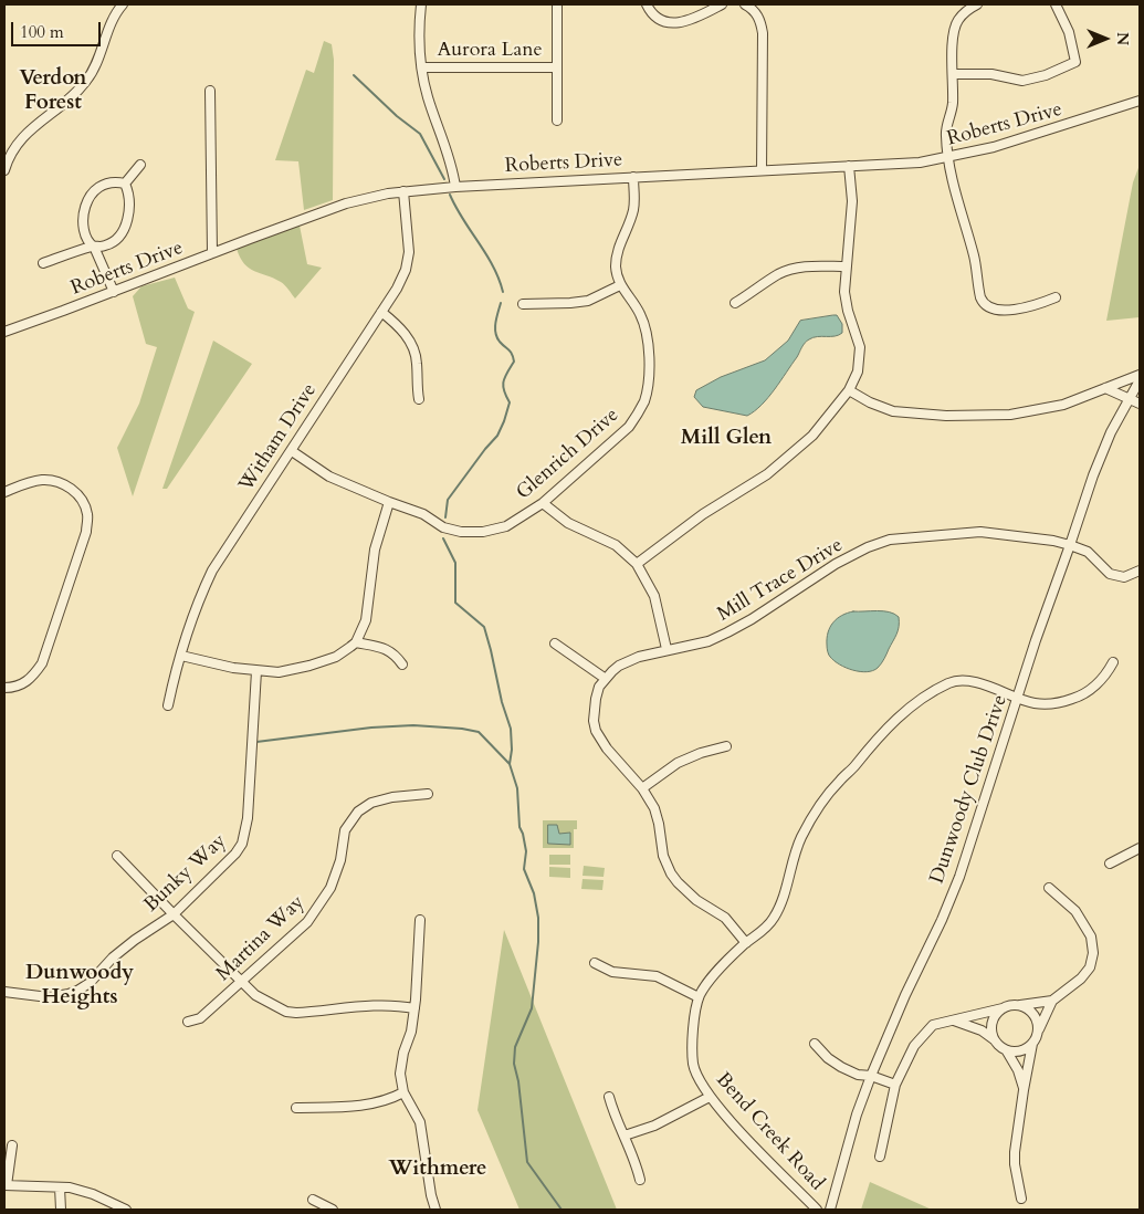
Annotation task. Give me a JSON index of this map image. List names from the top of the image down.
{
  "streets": {
    "street": [
      "Aurora Lane",
      "Roberts Drive",
      "Witham Drive",
      "Glenrich Drive",
      "Mill Trace Drive",
      "Dunwoody Club Drive",
      "Bunky Way",
      "Martina Way",
      "Bend Creek Road"
    ]
  },
  "crossings": [
    ["Roberts Drive", "Witham Drive"],
    ["Roberts Drive", "Glenrich Drive"],
    ["Witham Drive", "Glenrich Drive"],
    ["Mill Trace Drive", "Dunwoody Club Drive"],
    ["Mill Trace Drive", "Bend Creek Road"],
    ["Dunwoody Club Drive", "Bend Creek Road"]
  ],
  "districts": [
    "Verdon Forest",
    "Mill Glen",
    "Dunwoody Heights",
    "Withmere"
  ],
  "scale_bar": "100 m",
  "north": "right"
}
